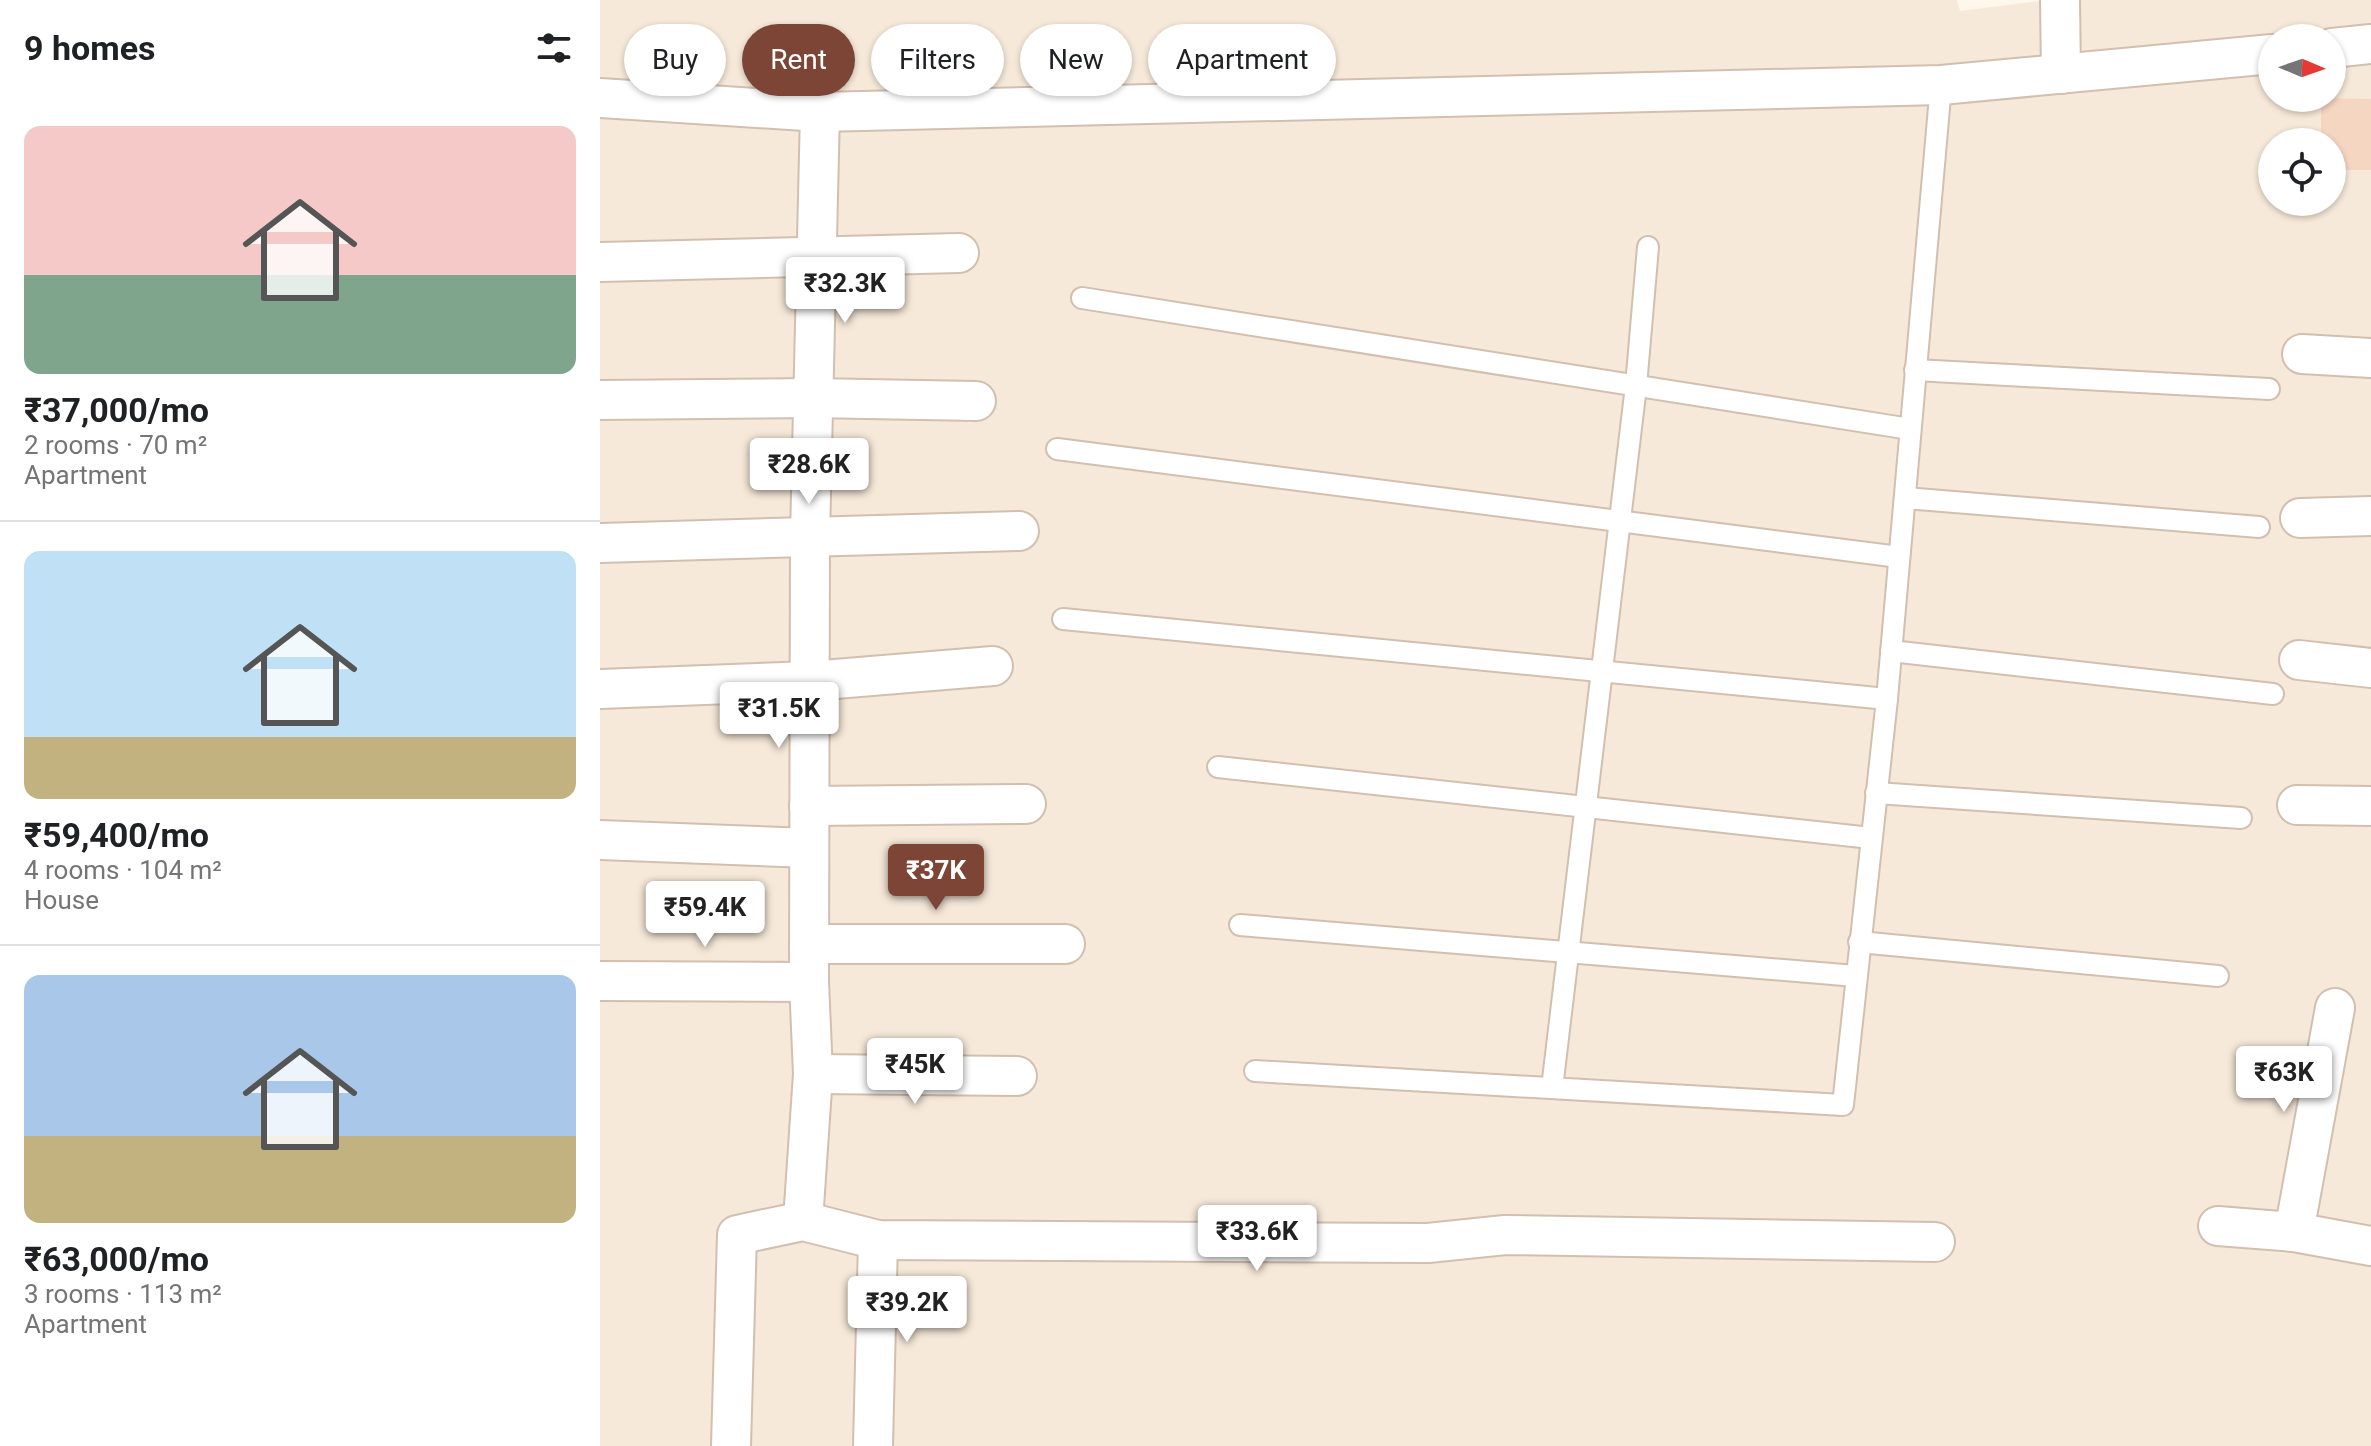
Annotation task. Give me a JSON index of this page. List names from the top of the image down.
{
  "north": "right",
  "page": {
    "heading": "9 homes",
    "chip": [
      "Buy",
      "Rent",
      "Filters",
      "New",
      "Apartment"
    ],
    "list": [
      {
        "name": "₹37,000/mo",
        "note": "2 rooms · 70 m² · Apartment"
      },
      {
        "name": "₹59,400/mo",
        "note": "4 rooms · 104 m² · House"
      },
      {
        "name": "₹63,000/mo",
        "note": "3 rooms · 113 m² · Apartment"
      }
    ],
    "price": [
      "₹32.3K",
      "₹28.6K",
      "₹31.5K",
      "₹37K",
      "₹59.4K",
      "₹45K",
      "₹63K",
      "₹33.6K",
      "₹39.2K"
    ]
  }
}
